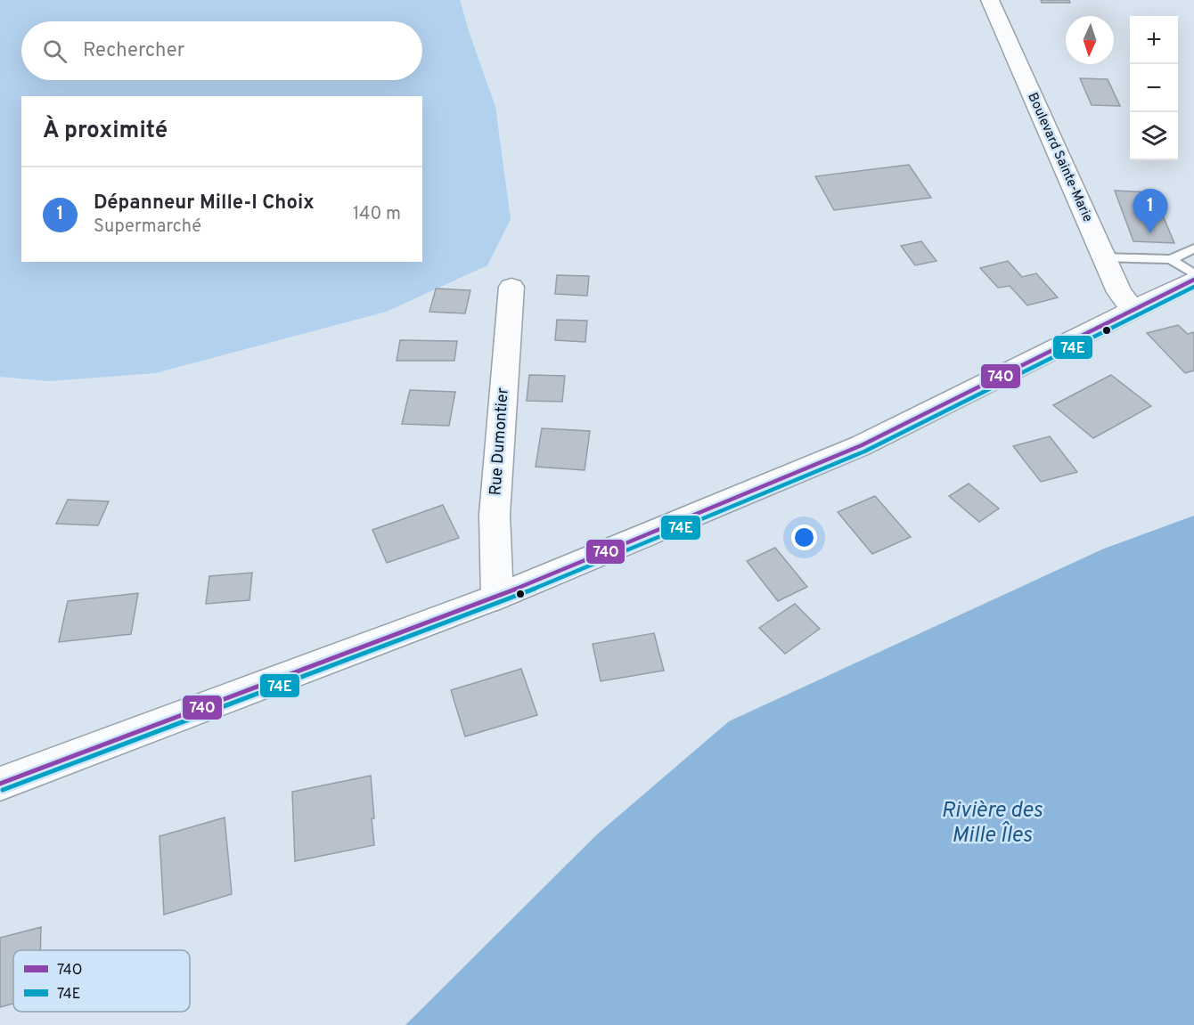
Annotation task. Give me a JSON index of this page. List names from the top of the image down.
{
  "streets": {
    "street": ["Boulevard Sainte-Marie", "Rue Dumontier"]
  },
  "water": ["Rivière des Mille Îles"],
  "lines": ["transit line 74O", "transit line 74E"],
  "legend": ["74O", "74E"],
  "north": "bottom",
  "page": {
    "map_buttons": ["+", "−"],
    "search": "Rechercher",
    "heading": "À proximité",
    "list": [
      {
        "mark": "1",
        "name": "Dépanneur Mille-I Choix",
        "note": "Supermarché",
        "value": "140 m"
      }
    ],
    "pins": "1"
  }
}
